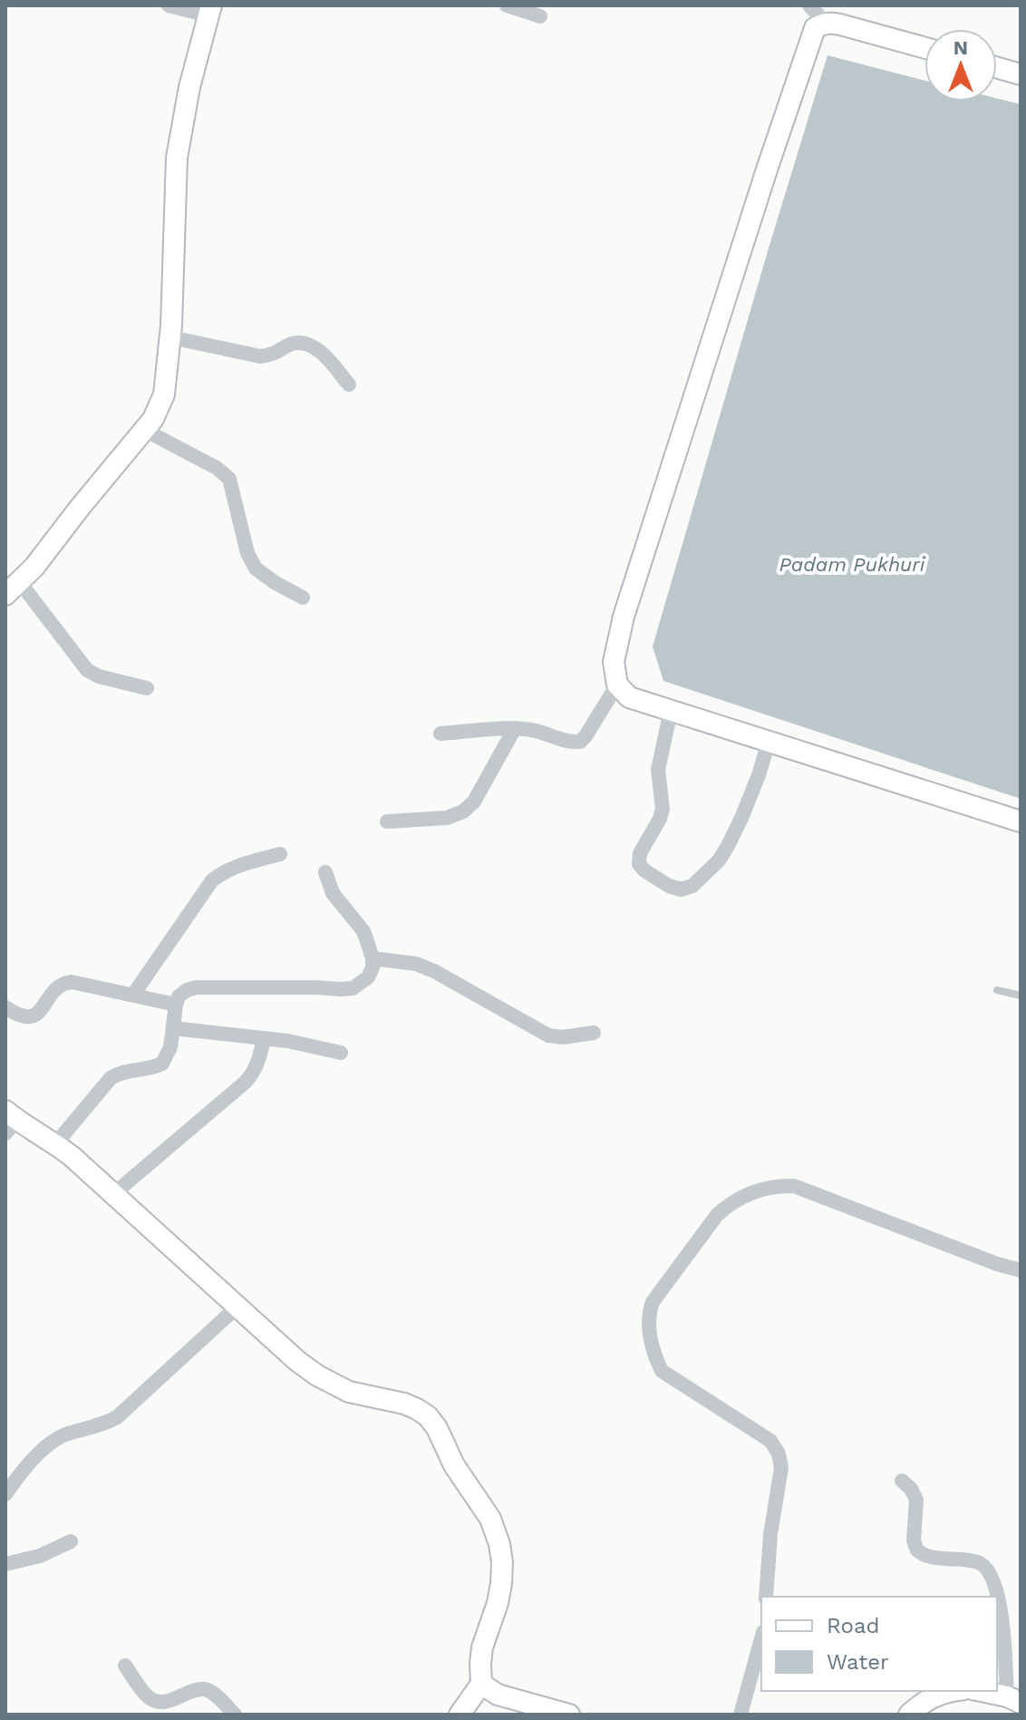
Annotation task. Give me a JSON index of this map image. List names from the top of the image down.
{
  "water": ["Padam Pukhuri"],
  "legend": ["Road", "Water"],
  "north": "top"
}
